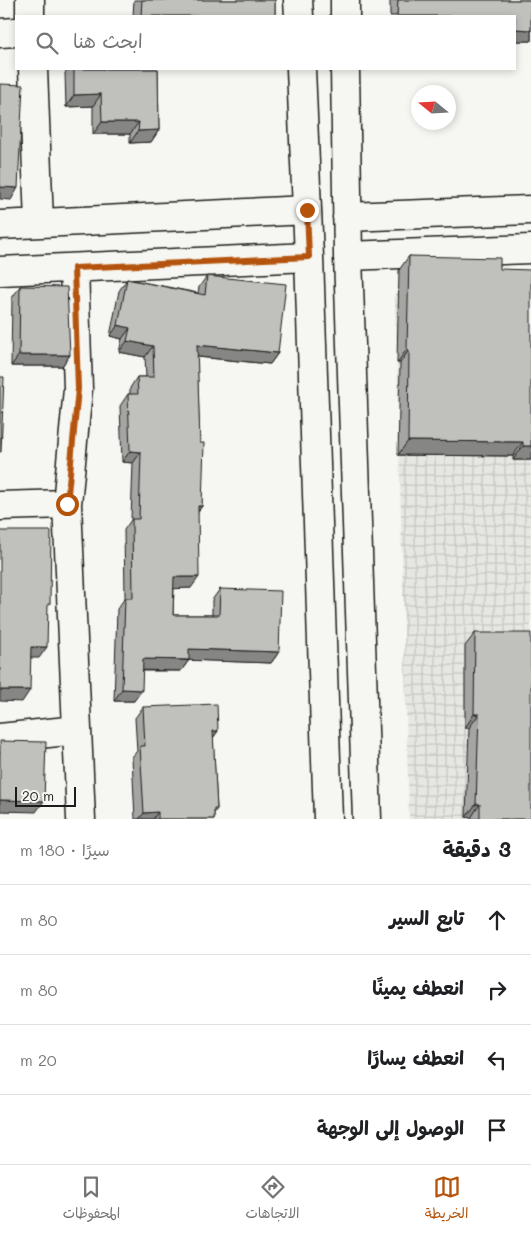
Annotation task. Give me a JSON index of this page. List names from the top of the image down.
{
  "scale_bar": "20 m",
  "north": "left",
  "page": {
    "search": "ابحث هنا",
    "scale": "20 m",
    "heading": ["3 دقيقة", "سيرًا · 180 m"],
    "list": [
      ["تابع السير", "80 m"],
      ["انعطف يمينًا", "80 m"],
      ["انعطف يسارًا", "20 m"],
      "الوصول إلى الوجهة"
    ],
    "nav": ["الخريطة", "الاتجاهات", "المحفوظات"]
  }
}
